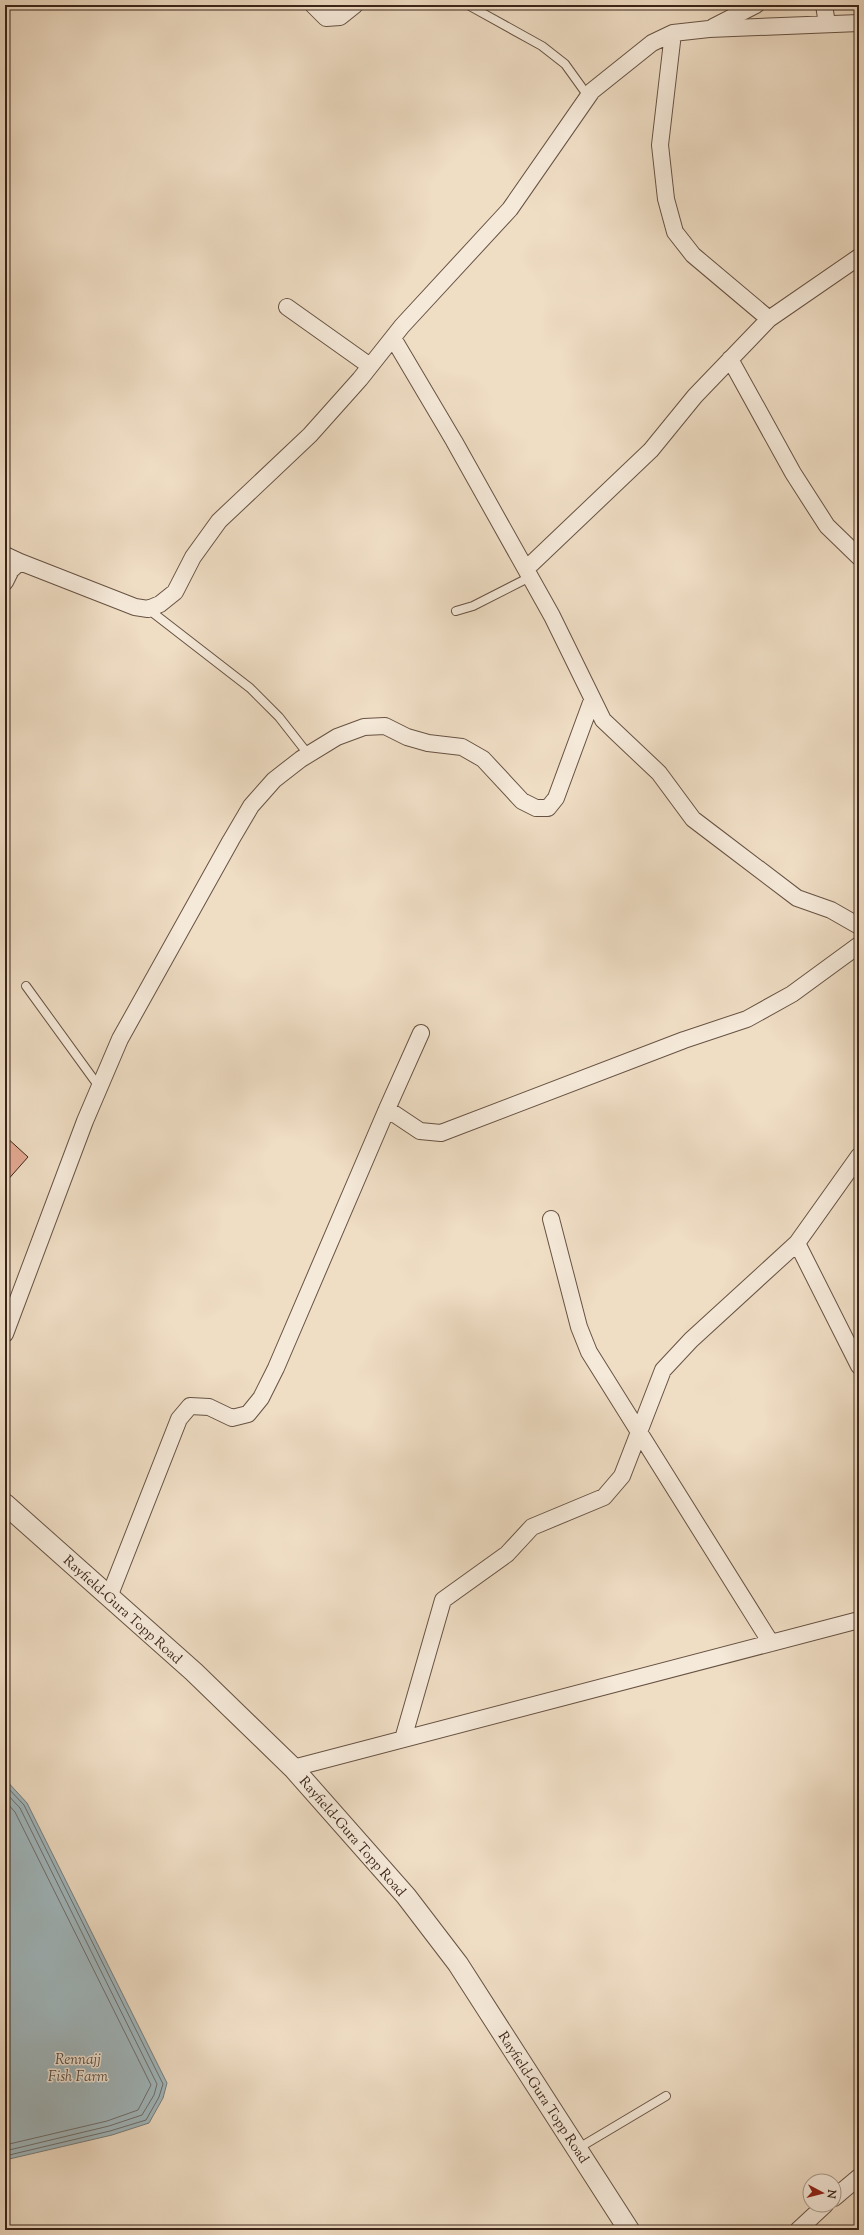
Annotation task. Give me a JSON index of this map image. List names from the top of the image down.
{
  "streets": {
    "street": ["Rayfield-Gura Topp Road"]
  },
  "water": ["Rennajj Fish Farm"],
  "north": "right"
}
